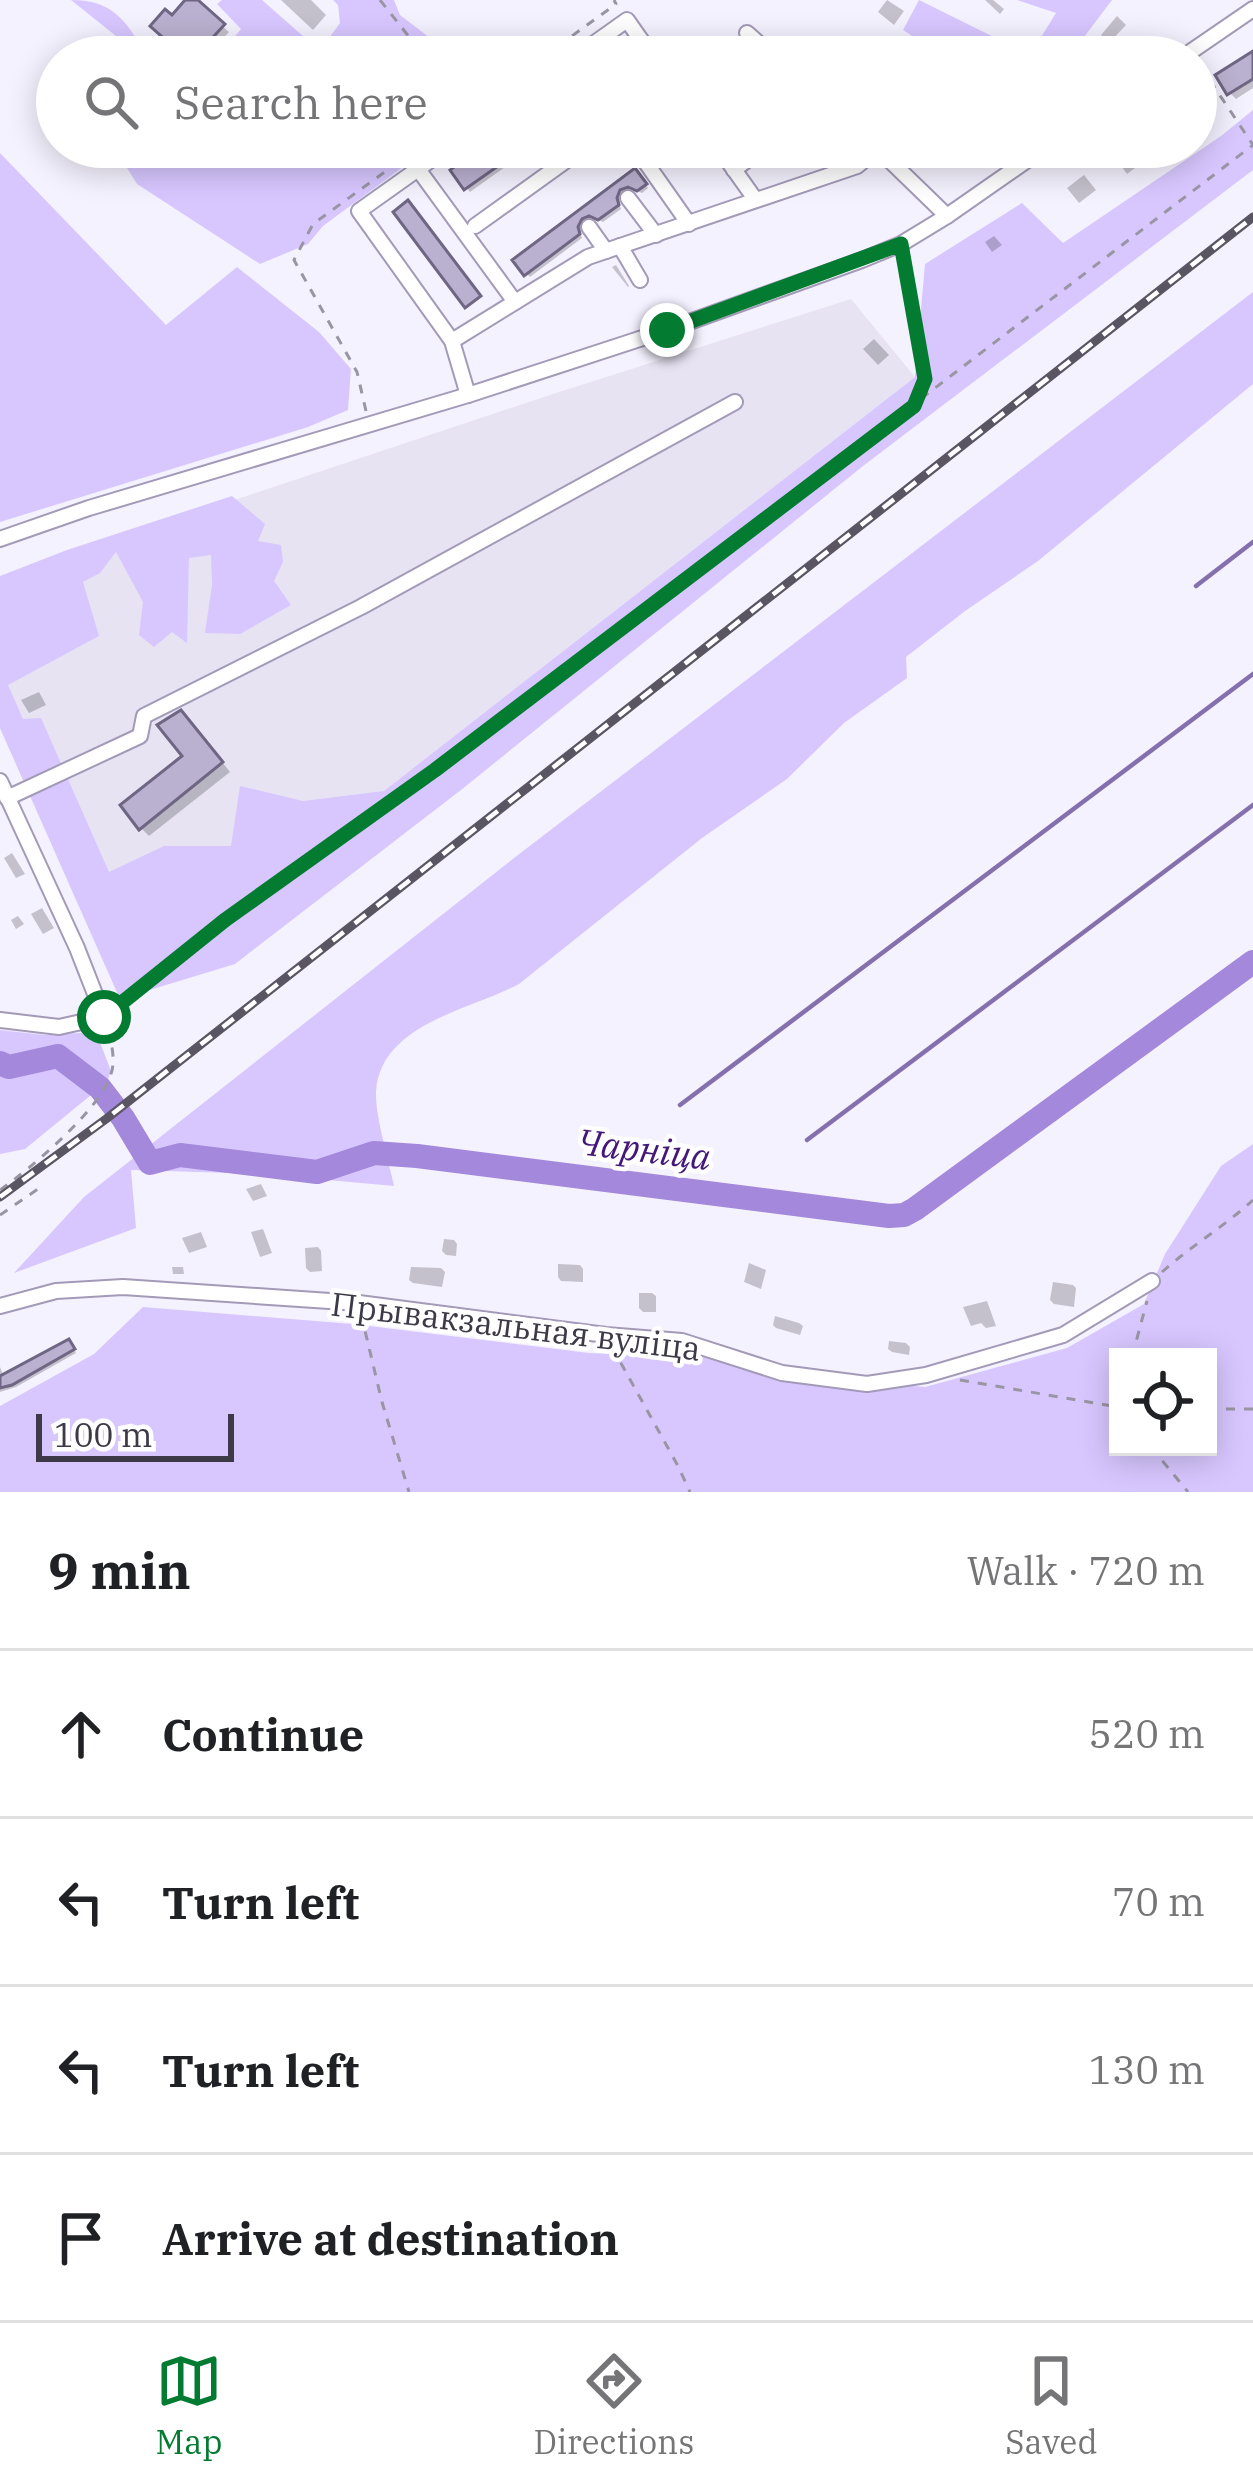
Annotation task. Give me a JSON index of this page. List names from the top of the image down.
{
  "streets": {
    "street": ["Прывакзальная вуліца"]
  },
  "water": ["Чарніца"],
  "scale_bar": "100 m",
  "page": {
    "search": "Search here",
    "scale": "100 m",
    "heading": ["9 min", "Walk · 720 m"],
    "list": [
      ["Continue", "520 m"],
      ["Turn left", "70 m"],
      ["Turn left", "130 m"],
      "Arrive at destination"
    ],
    "nav": ["Map", "Directions", "Saved"]
  }
}
